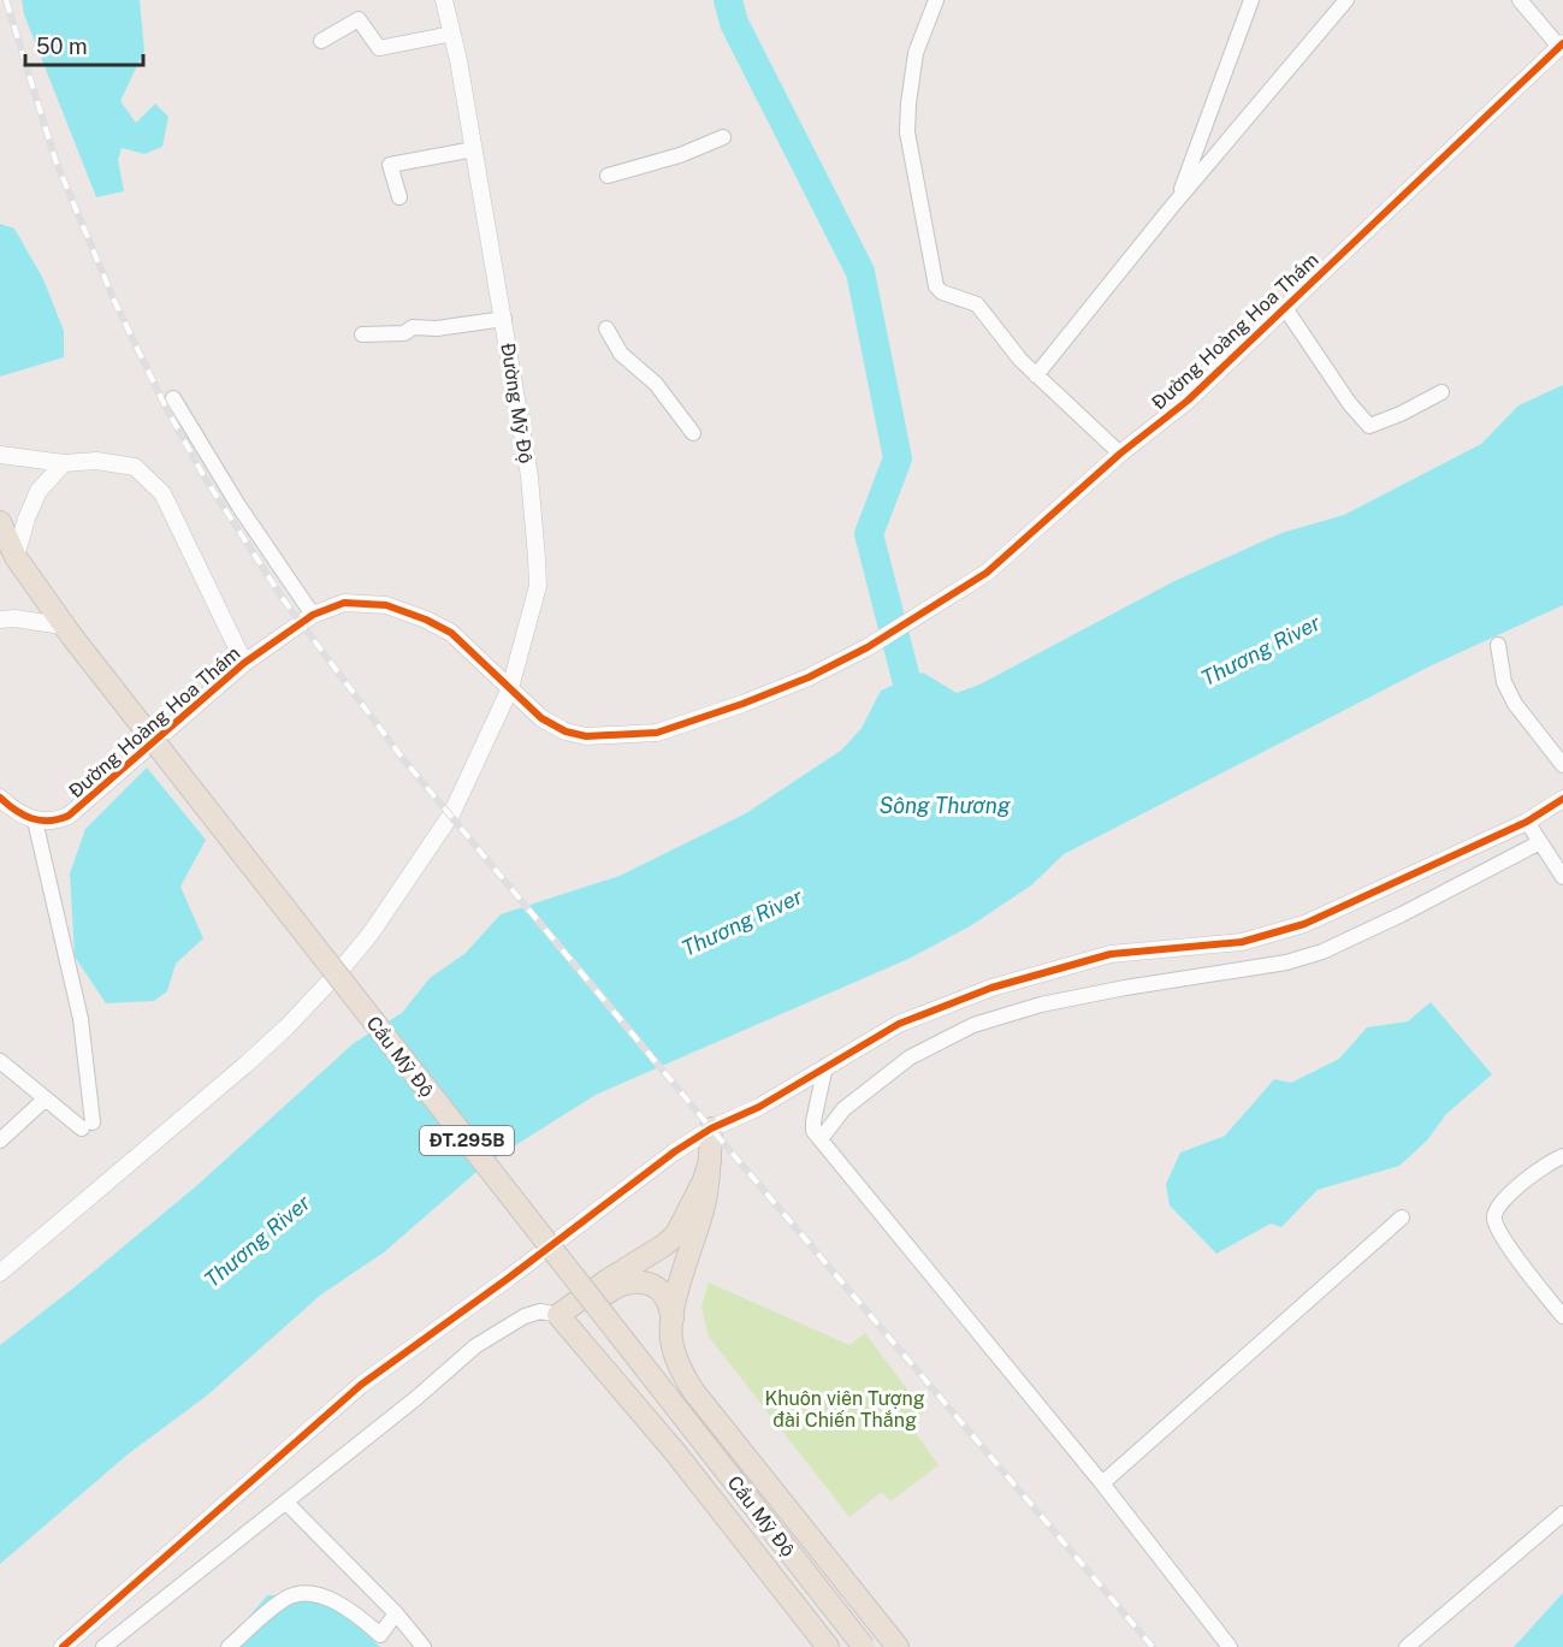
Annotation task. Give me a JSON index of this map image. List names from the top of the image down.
{
  "streets": {
    "main road": ["Cầu Mỹ Độ", "ĐT.295B"],
    "street": ["Đường Hoàng Hoa Thám", "Đường Mỹ Độ"]
  },
  "crossings": [
    ["Đường Hoàng Hoa Thám", "Đường Mỹ Độ"],
    ["Cầu Mỹ Độ", "ĐT.295B"]
  ],
  "water": ["Thương River", "Sông Thương"],
  "parks": ["Khuôn viên Tượng đài Chiến Thắng"],
  "scale_bar": "50 m"
}
